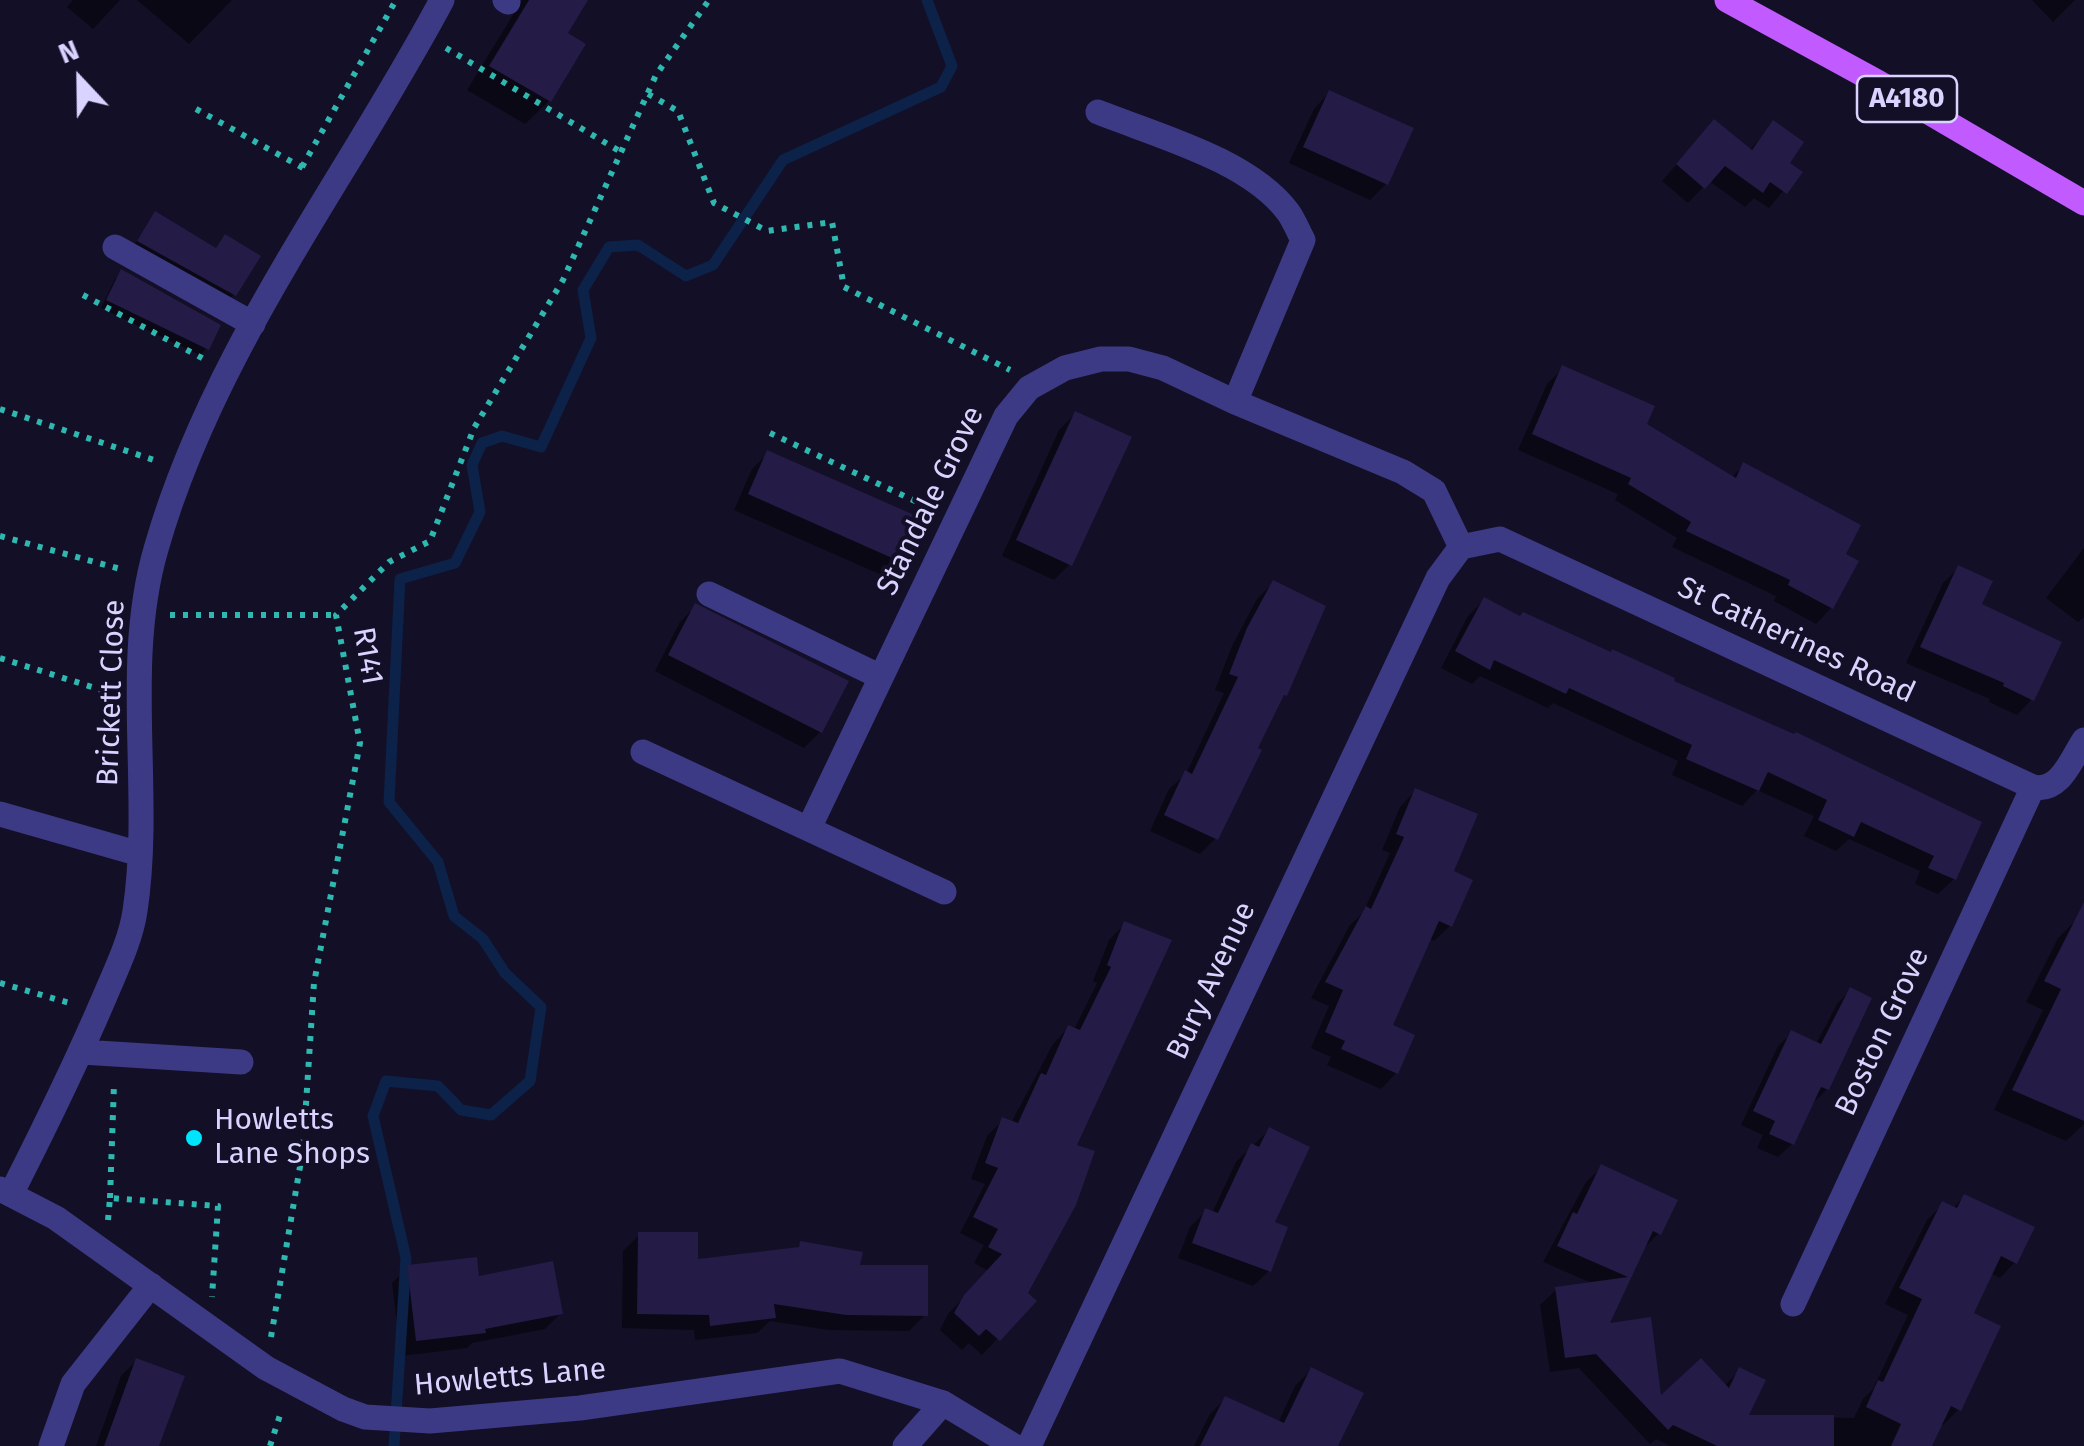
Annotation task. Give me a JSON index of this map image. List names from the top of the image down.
{
  "streets": {
    "main road": ["A4180"],
    "street": [
      "Standale Grove",
      "St Catherines Road",
      "Brickett Close",
      "Bury Avenue",
      "Boston Grove",
      "Howletts Lane"
    ],
    "path": ["R141"]
  },
  "crossings": [
    ["Standale Grove", "St Catherines Road"],
    ["Standale Grove", "Bury Avenue"],
    ["St Catherines Road", "Bury Avenue"],
    ["St Catherines Road", "Boston Grove"],
    ["R141", "Howletts Lane"],
    ["Brickett Close", "Howletts Lane"]
  ],
  "places": ["Howletts Lane Shops"],
  "north": "top"
}
